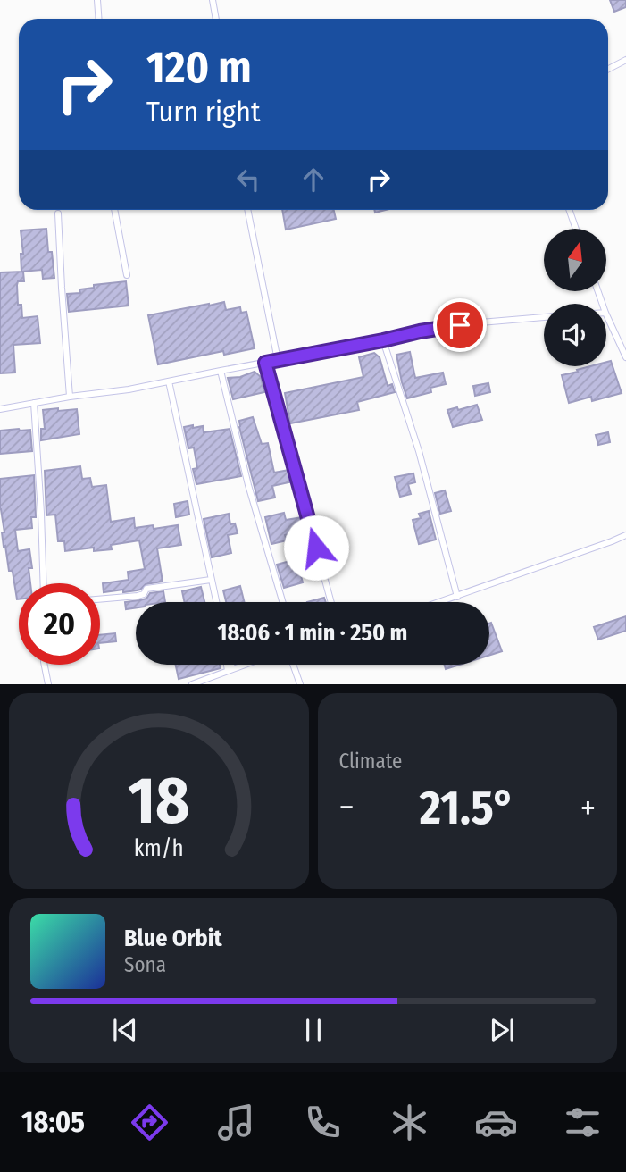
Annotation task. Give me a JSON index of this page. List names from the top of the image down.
{
  "north": "top",
  "page": {
    "turn": ["120 m", "Turn right"],
    "limit": "20",
    "trip": "18:06 · 1 min · 250 m",
    "tile": "Climate",
    "heat": ["−", "21.5°", "+"],
    "song": ["Blue Orbit", "Sona"],
    "tabs": "18:05",
    "gauge": ["18", "km/h"]
  }
}
